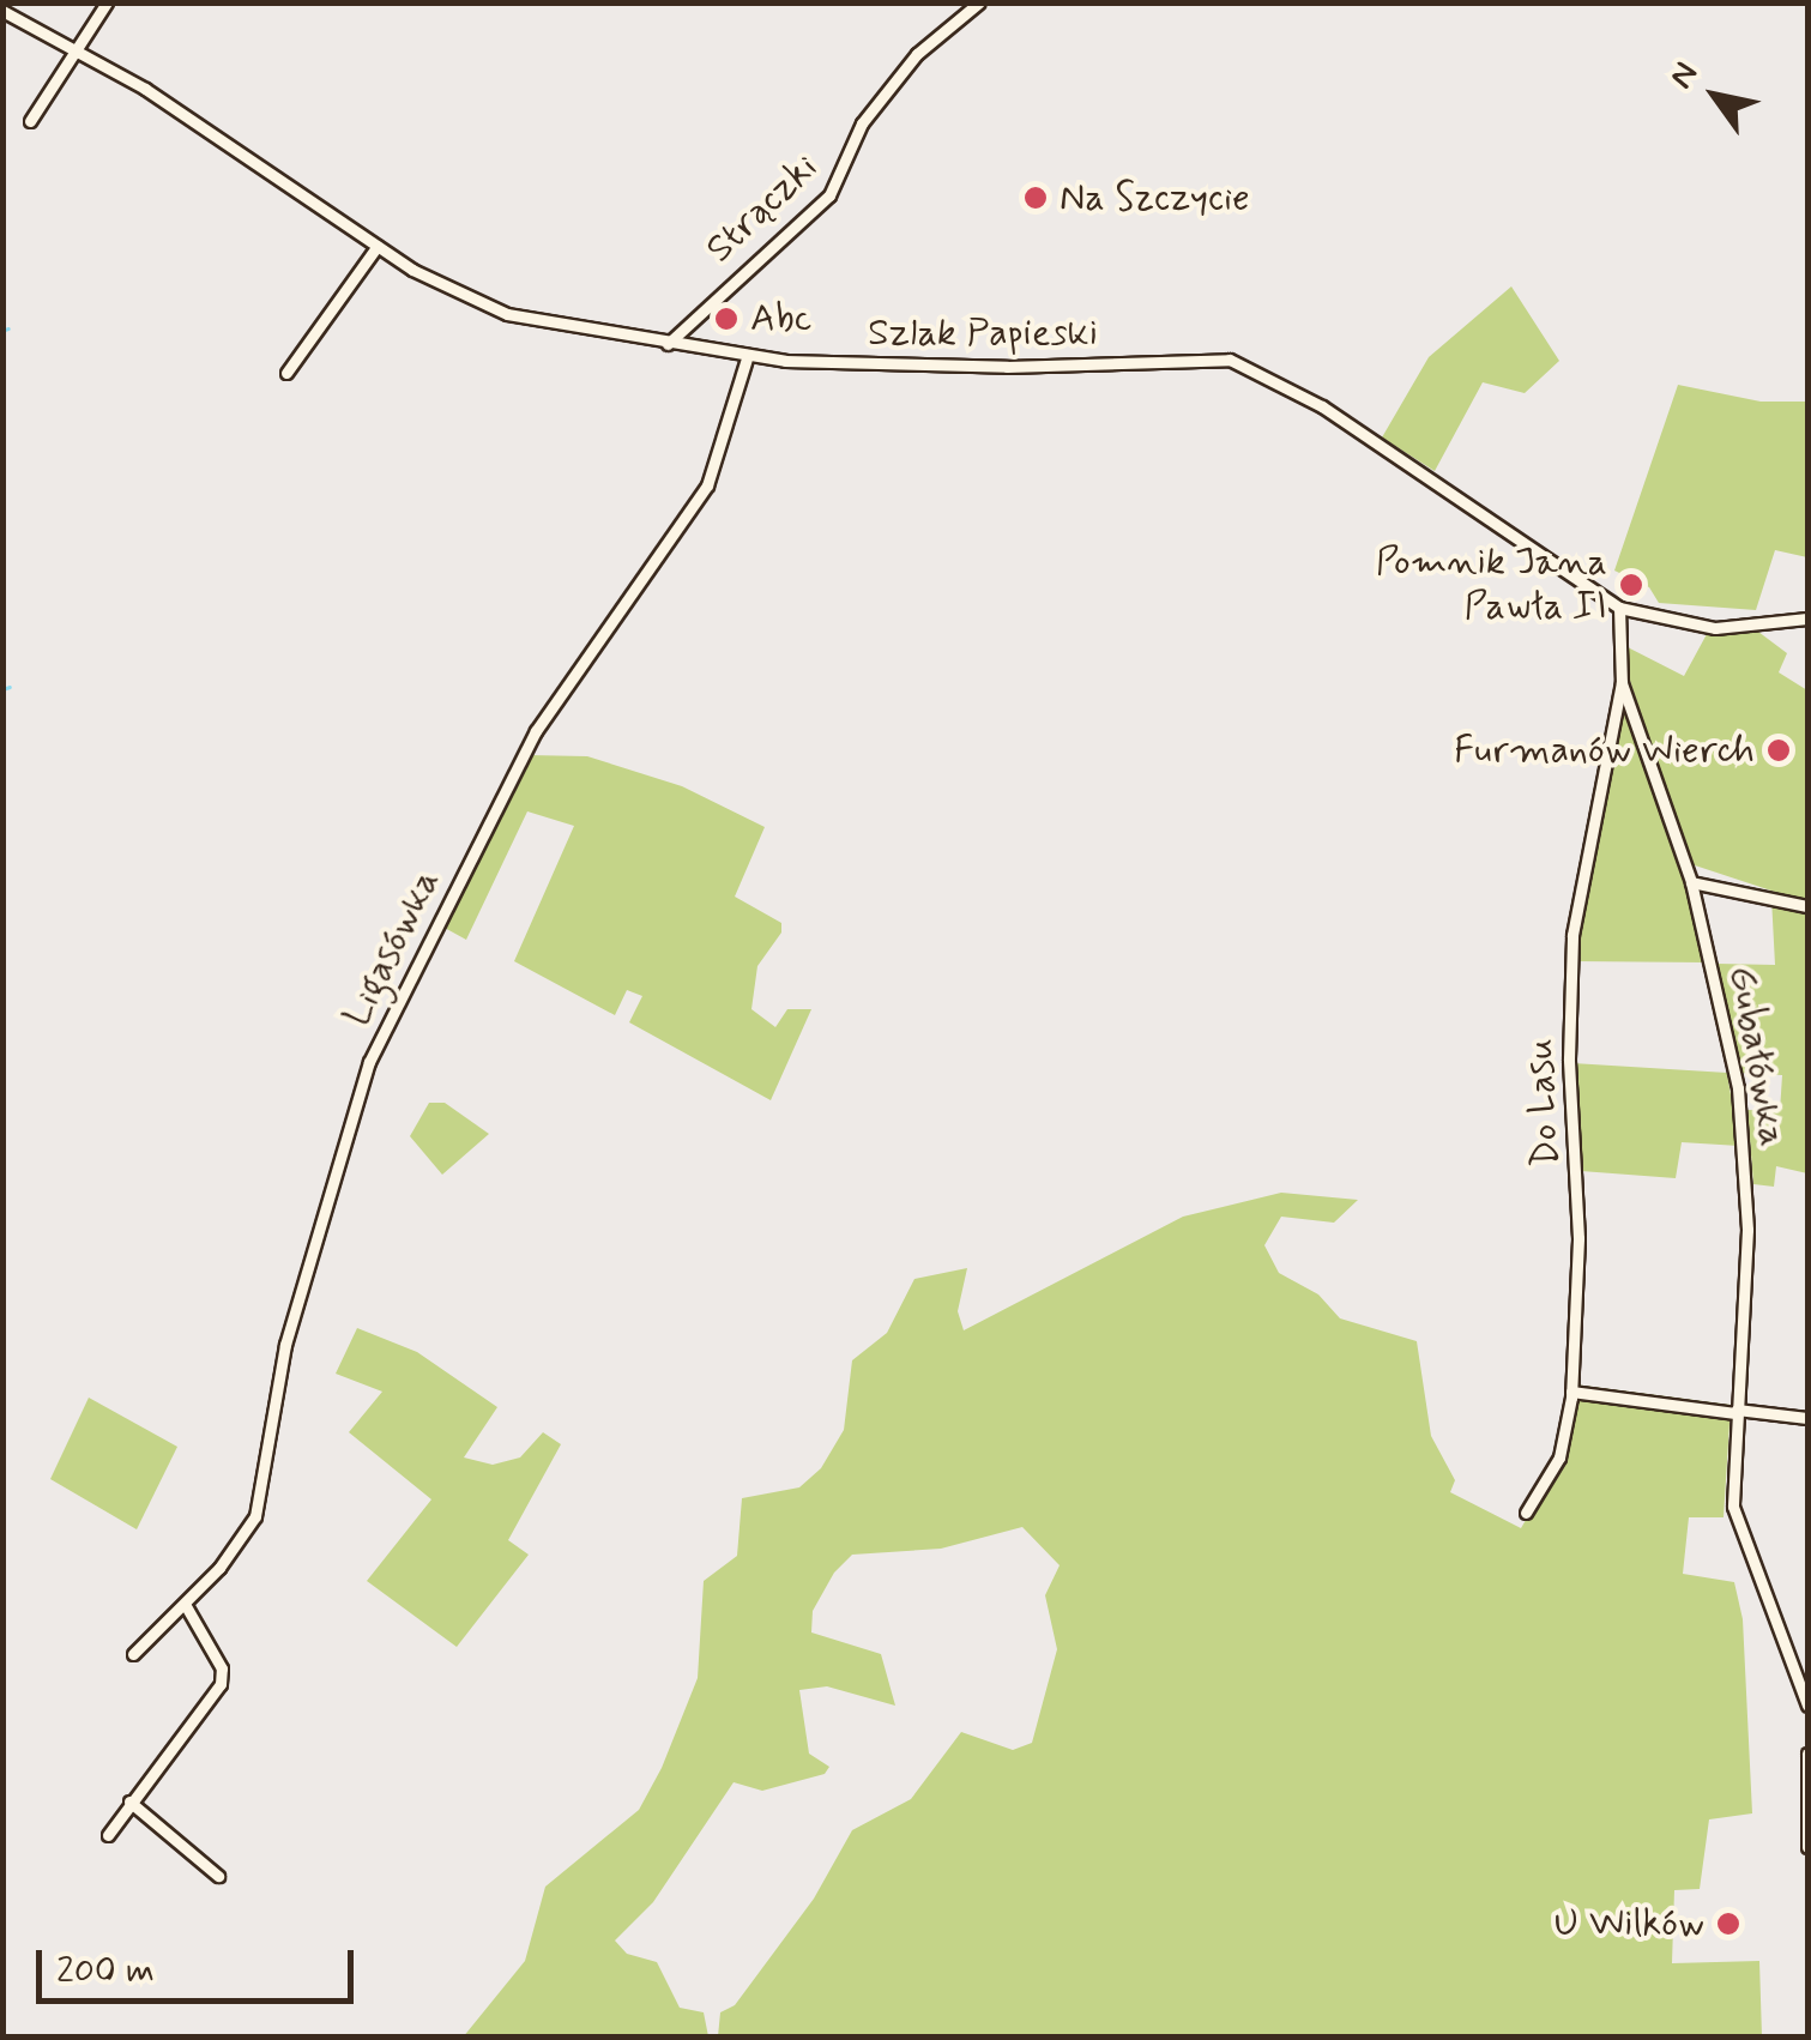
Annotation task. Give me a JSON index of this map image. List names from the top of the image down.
{
  "streets": {
    "street": [
      "Strączki",
      "Szlak Papieski",
      "Ligasówka",
      "Gubałówka",
      "Do Lasu"
    ]
  },
  "crossings": [
    ["Strączki", "Szlak Papieski"],
    ["Szlak Papieski", "Ligasówka"],
    ["Szlak Papieski", "Gubałówka"],
    ["Gubałówka", "Do Lasu"]
  ],
  "places": [
    "Na Szczycie",
    "Abc",
    "Pomnik Jana Pawła II",
    "Furmanów Wierch",
    "U Wilków"
  ],
  "scale_bar": "200 m",
  "north": "top left"
}
